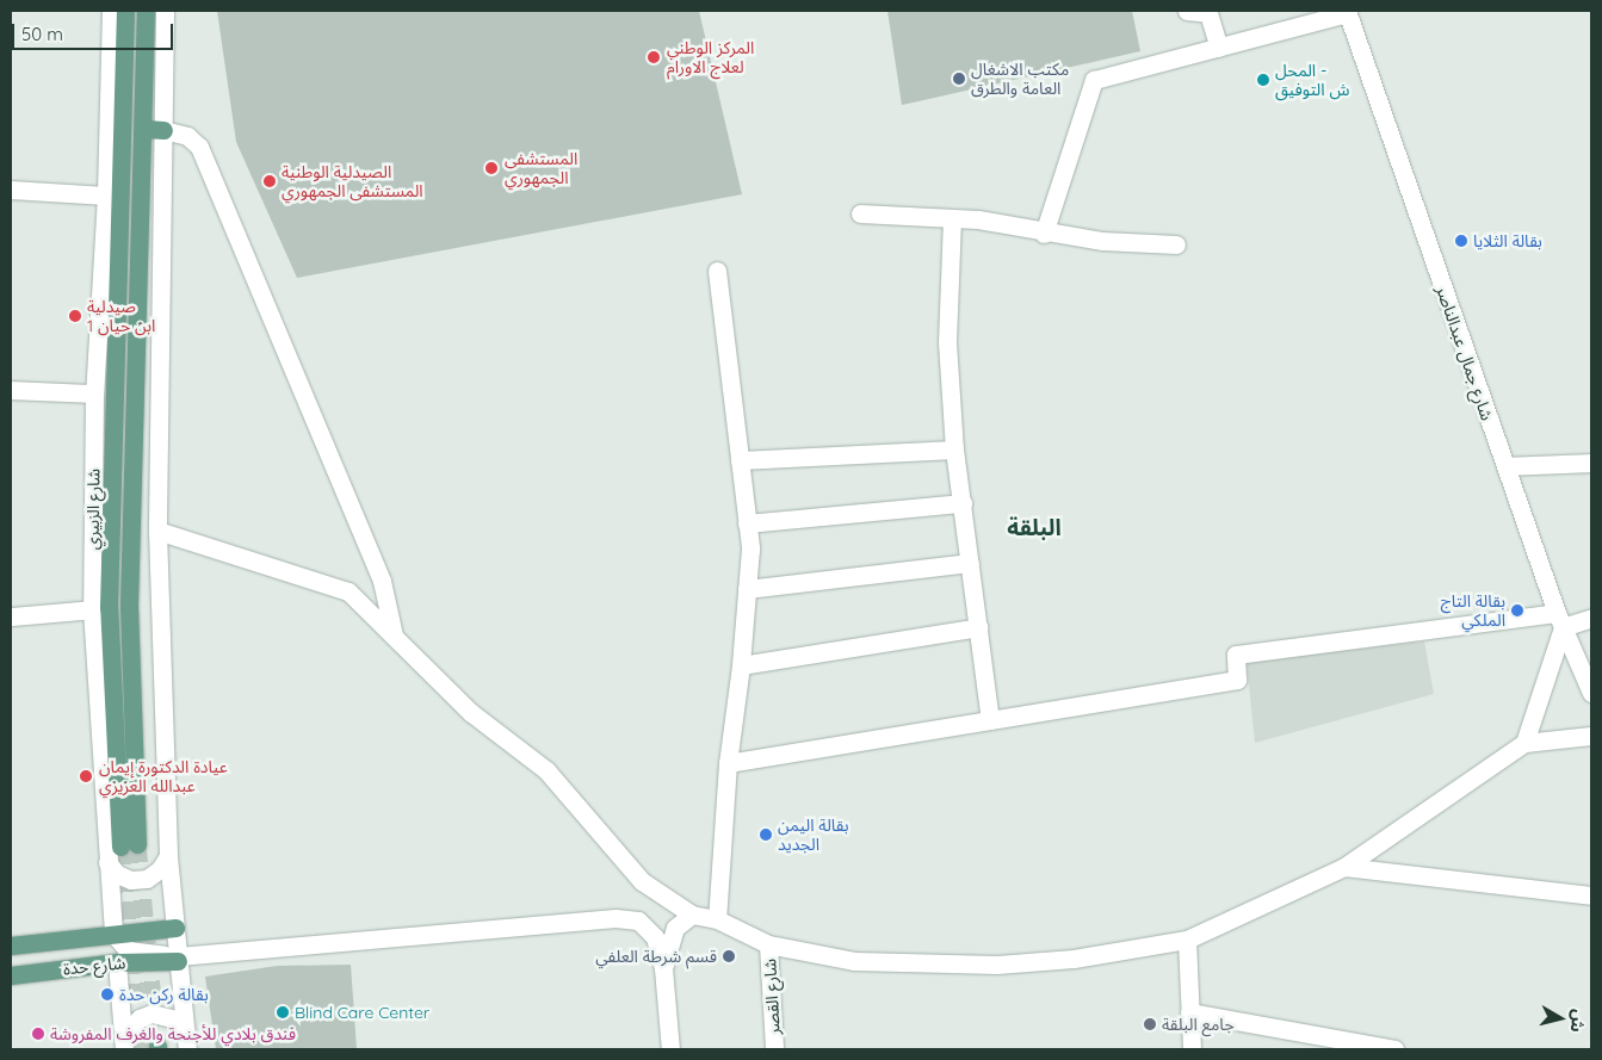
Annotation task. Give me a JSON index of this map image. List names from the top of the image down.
{
  "streets": {
    "main road": ["شارع الزبيري", "شارع حدة"],
    "street": ["شارع جمال عبدالناصر", "شارع القصر"]
  },
  "crossings": [
    ["شارع الزبيري", "شارع حدة"]
  ],
  "districts": ["البلقة"],
  "places": [
    "المركز الوطني لعلاج الاورام",
    "مكتب الاشغال العامة والطرق",
    "المحل - ش التوفيق",
    "المستشفى الجمهوري",
    "الصيدلية الوطنية المستشفى الجمهوري",
    "بقالة الثلايا",
    "صيدلية ابن حيان 1",
    "بقالة التاج الملكي",
    "عيادة الدكتورة إيمان عبدالله العزيزي",
    "بقالة اليمن الجديد",
    "قسم شرطة العلفي",
    "بقالة ركن حدة",
    "Blind Care Center",
    "جامع البلقة",
    "فندق بلادي للأجنحة والغرف المفروشة"
  ],
  "scale_bar": "50 m",
  "north": "right"
}
